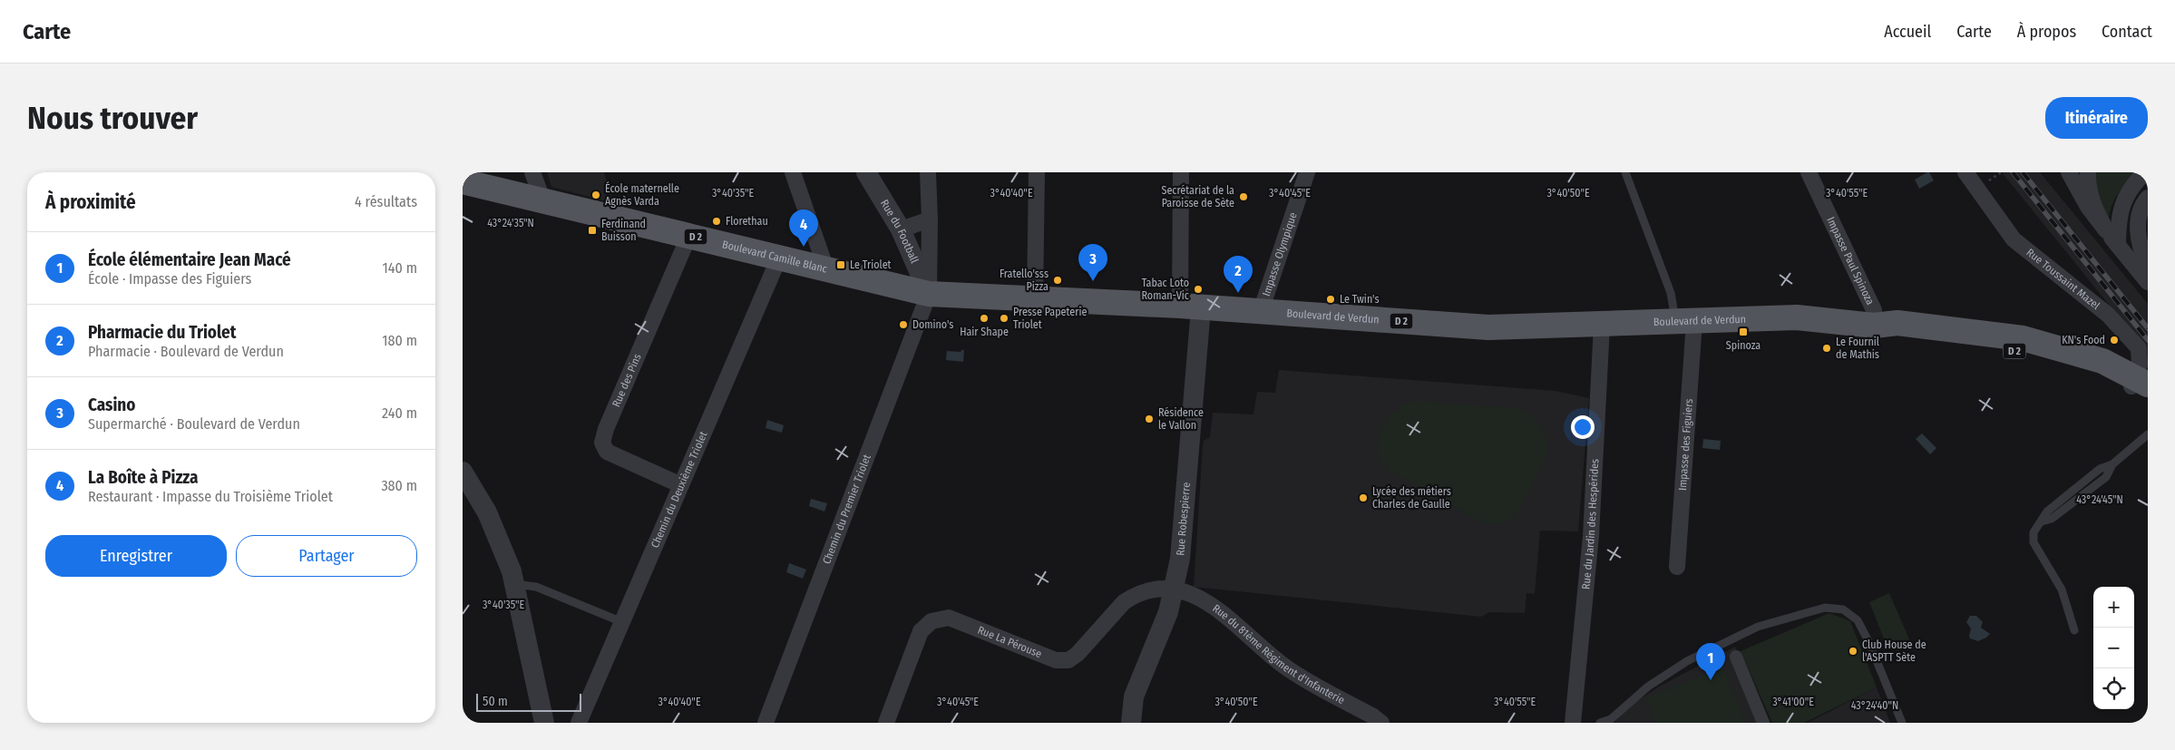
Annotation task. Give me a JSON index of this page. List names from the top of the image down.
{
  "streets": {
    "main road": ["D 2", "Boulevard Camille Blanc", "Boulevard de Verdun"],
    "street": [
      "Rue du Football",
      "Impasse Olympique",
      "Impasse Paul Spinoza",
      "Rue Toussaint Mazel",
      "Rue des Pins",
      "Impasse des Figuiers",
      "Chemin du Deuxième Triolet",
      "Chemin du Premier Triolet",
      "Rue Robespierre",
      "Rue du Jardin des Hespérides",
      "Rue La Pérouse",
      "Rue du 81ème Régiment d'Infanterie"
    ]
  },
  "crossings": [
    ["Rue du Football", "Boulevard Camille Blanc"],
    ["Rue du Football", "Boulevard de Verdun"],
    ["Rue du Football", "Chemin du Premier Triolet"],
    ["Impasse Olympique", "Boulevard de Verdun"],
    ["Boulevard Camille Blanc", "Boulevard de Verdun"],
    ["Boulevard Camille Blanc", "Rue des Pins"],
    ["Boulevard Camille Blanc", "Chemin du Deuxième Triolet"],
    ["Boulevard Camille Blanc", "Chemin du Premier Triolet"],
    ["Impasse Paul Spinoza", "Boulevard de Verdun"],
    ["Rue Toussaint Mazel", "Boulevard de Verdun"],
    ["Boulevard de Verdun", "Impasse des Figuiers"],
    ["Boulevard de Verdun", "Chemin du Premier Triolet"],
    ["Boulevard de Verdun", "Rue Robespierre"],
    ["Boulevard de Verdun", "Rue du Jardin des Hespérides"],
    ["Rue des Pins", "Chemin du Deuxième Triolet"],
    ["Rue Robespierre", "Rue La Pérouse"],
    ["Rue Robespierre", "Rue du 81ème Régiment d'Infanterie"],
    ["Rue La Pérouse", "Rue du 81ème Régiment d'Infanterie"]
  ],
  "places": {
    "other": [
      "École maternelle Agnès Varda",
      "Secrétariat de la Paroisse de Sète",
      "Florethau",
      "Fratello'sss Pizza",
      "Tabac Loto Roman-Vic",
      "Le Twin's",
      "Hair Shape",
      "Presse Papeterie Triolet",
      "Domino's",
      "KN's Food",
      "Le Fournil de Mathis",
      "Résidence le Vallon",
      "Lycée des métiers Charles de Gaulle",
      "Club House de l'ASPTT Sète"
    ],
    "transit": ["Ferdinand Buisson", "Le Triolet", "Spinoza"]
  },
  "scale_bar": "50 m",
  "page": {
    "header": "Carte",
    "nav": [
      "Accueil",
      "Carte",
      "À propos",
      "Contact"
    ],
    "buttons": [
      "Itinéraire",
      ["Enregistrer", "Partager"]
    ],
    "title": "Nous trouver",
    "heading": ["À proximité", "4 résultats"],
    "pins": [
      "4",
      "3",
      "2",
      "1"
    ],
    "list": [
      {
        "mark": "1",
        "name": "École élémentaire Jean Macé",
        "note": "École · Impasse des Figuiers",
        "value": "140 m"
      },
      {
        "mark": "2",
        "name": "Pharmacie du Triolet",
        "note": "Pharmacie · Boulevard de Verdun",
        "value": "180 m"
      },
      {
        "mark": "3",
        "name": "Casino",
        "note": "Supermarché · Boulevard de Verdun",
        "value": "240 m"
      },
      {
        "mark": "4",
        "name": "La Boîte à Pizza",
        "note": "Restaurant · Impasse du Troisième Triolet",
        "value": "380 m"
      }
    ],
    "map_buttons": ["+", "−"],
    "scale": "50 m"
  },
  "coordinates": [
    "3°40'35\"E",
    "3°40'40\"E",
    "3°40'45\"E",
    "3°40'50\"E",
    "3°40'55\"E",
    "43°24'35\"N",
    "43°24'45\"N",
    "3°41'00\"E",
    "43°24'40\"N"
  ]
}
